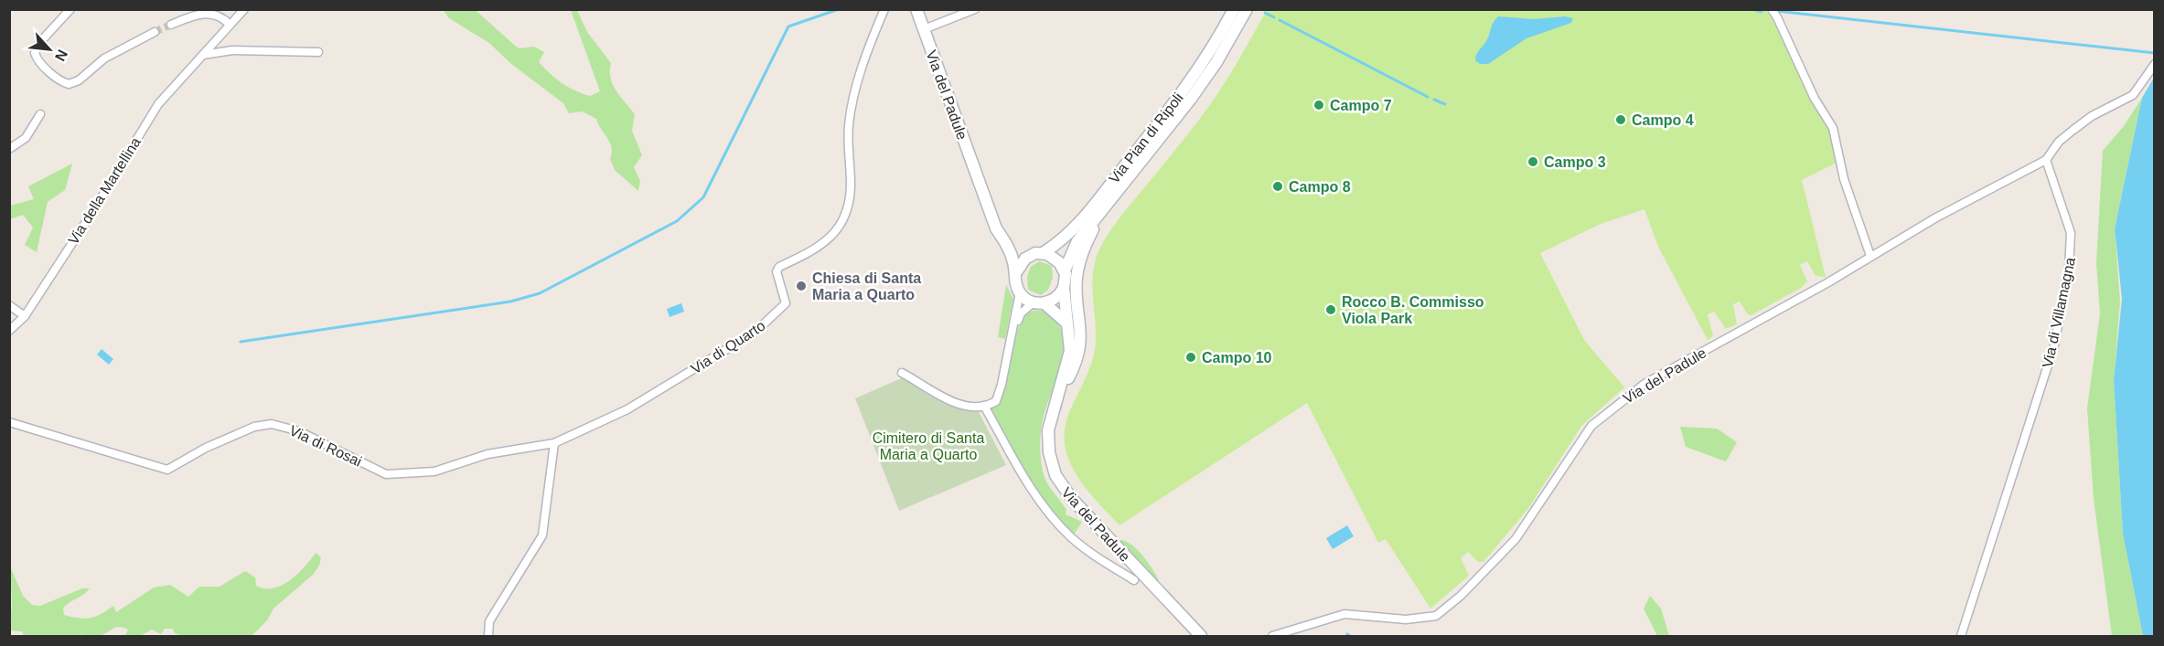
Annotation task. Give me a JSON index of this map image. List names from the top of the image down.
{
  "streets": {
    "main road": ["Via del Padule", "Via Pian di Ripoli"],
    "street": [
      "Via della Martellina",
      "Via di Villamagna",
      "Via di Quarto",
      "Via di Rosai"
    ]
  },
  "crossings": [
    ["Via del Padule", "Via Pian di Ripoli"],
    ["Via del Padule", "Via di Villamagna"],
    ["Via di Quarto", "Via di Rosai"]
  ],
  "parks": ["Cimitero di Santa Maria a Quarto"],
  "places": [
    "Campo 7",
    "Campo 4",
    "Campo 3",
    "Campo 8",
    "Chiesa di Santa Maria a Quarto",
    "Rocco B. Commisso Viola Park",
    "Campo 10"
  ],
  "north": "bottom right"
}
